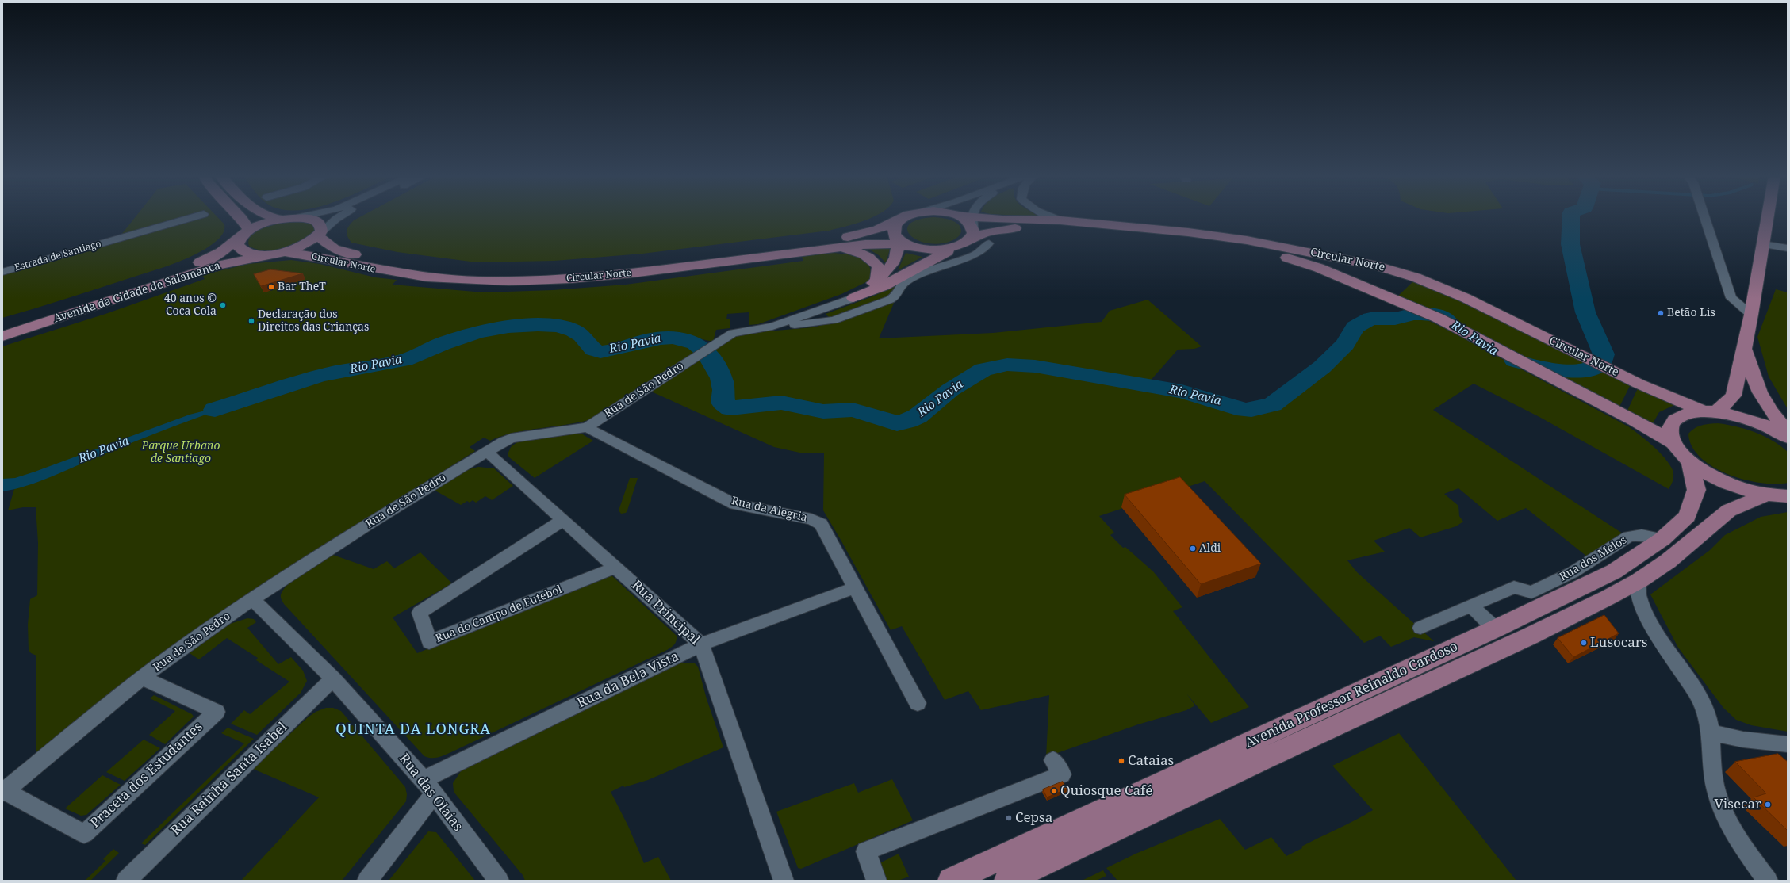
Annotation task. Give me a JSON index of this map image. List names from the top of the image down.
{
  "streets": {
    "main road": ["Circular Norte", "Avenida da Cidade de Salamanca", "Avenida Professor Reinaldo Cardoso"],
    "street": [
      "Estrada de Santiago",
      "Rua de São Pedro",
      "Rua da Alegria",
      "Rua dos Melos",
      "Rua Principal",
      "Rua do Campo de Futebol",
      "Rua da Bela Vista",
      "Praceta dos Estudantes",
      "Rua Rainha Santa Isabel",
      "Rua das Olaias"
    ]
  },
  "crossings": [
    ["Circular Norte", "Avenida da Cidade de Salamanca"],
    ["Rua de São Pedro", "Rua da Alegria"],
    ["Rua de São Pedro", "Rua Principal"],
    ["Rua de São Pedro", "Praceta dos Estudantes"],
    ["Rua de São Pedro", "Rua das Olaias"],
    ["Rua da Alegria", "Rua da Bela Vista"],
    ["Rua dos Melos", "Avenida Professor Reinaldo Cardoso"],
    ["Rua Principal", "Rua do Campo de Futebol"],
    ["Rua Principal", "Rua da Bela Vista"],
    ["Rua da Bela Vista", "Rua das Olaias"],
    ["Rua Rainha Santa Isabel", "Rua das Olaias"]
  ],
  "districts": ["QUINTA DA LONGRA"],
  "water": ["Rio Pavia"],
  "parks": ["Parque Urbano de Santiago"],
  "places": [
    "Bar TheT",
    "40 anos © Coca Cola",
    "Betão Lis",
    "Declaração dos Direitos das Crianças",
    "Aldi",
    "Lusocars",
    "Cataias",
    "Quiosque Café",
    "Visecar",
    "Cepsa"
  ]
}
